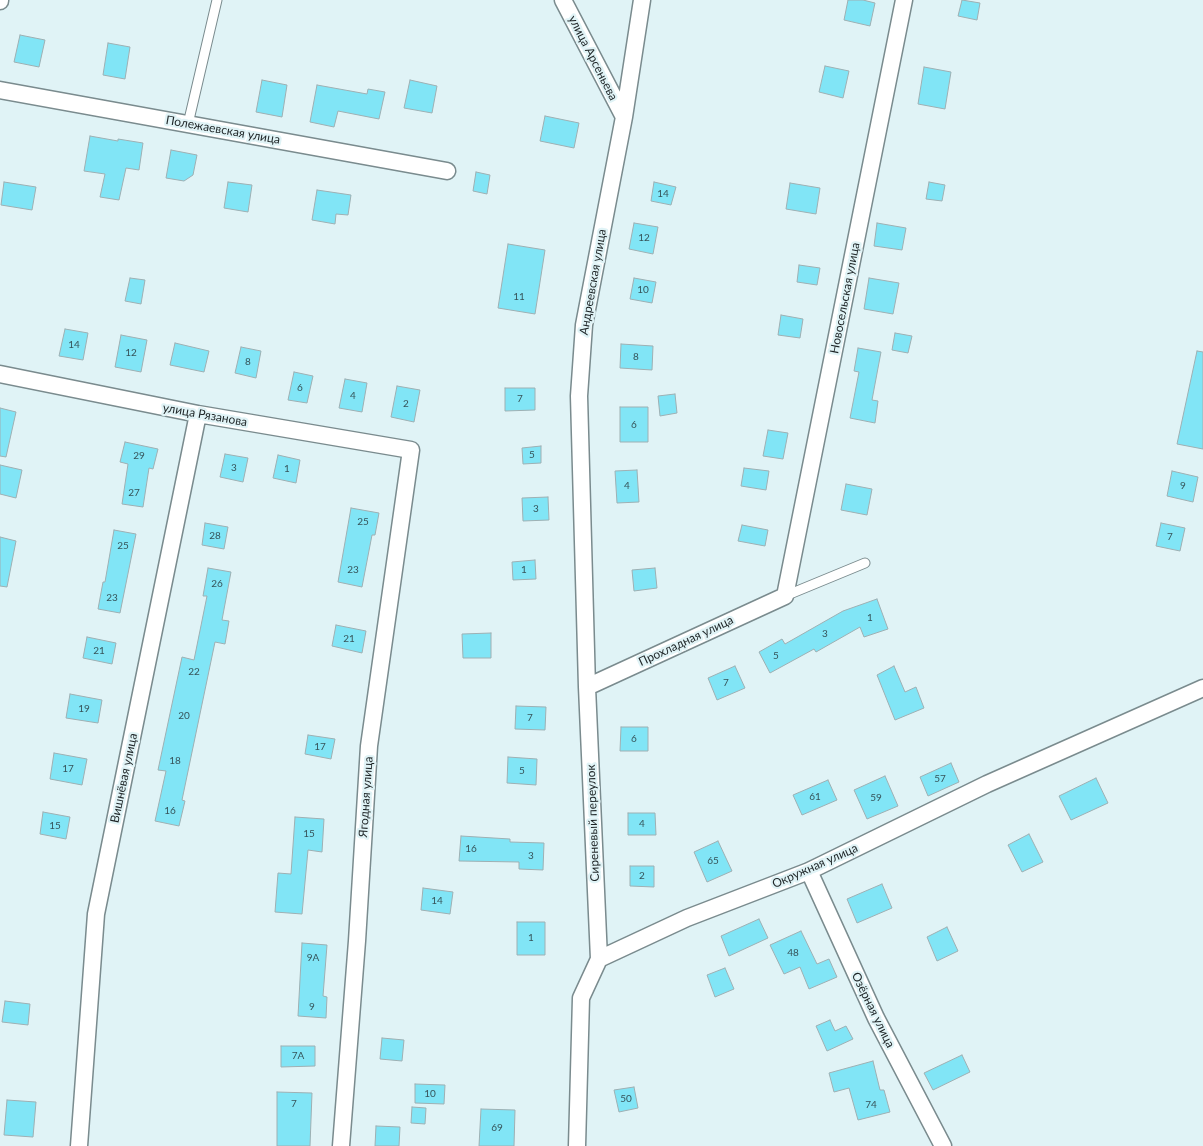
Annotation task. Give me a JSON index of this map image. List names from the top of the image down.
{
  "streets": {
    "street": [
      "улица Арсеньева",
      "Полежаевская улица",
      "Андреевская улица",
      "Новосельская улица",
      "улица Рязанова",
      "Прохладная улица",
      "Вишнёвая улица",
      "Ягодная улица",
      "Сиреневый переулок",
      "Окружная улица",
      "Озёрная улица"
    ]
  },
  "crossings": [
    ["улица Арсеньева", "Андреевская улица"],
    ["Андреевская улица", "Прохладная улица"],
    ["Андреевская улица", "Сиреневый переулок"],
    ["Новосельская улица", "Прохладная улица"],
    ["улица Рязанова", "Вишнёвая улица"],
    ["улица Рязанова", "Ягодная улица"],
    ["Прохладная улица", "Сиреневый переулок"],
    ["Сиреневый переулок", "Окружная улица"],
    ["Окружная улица", "Озёрная улица"]
  ],
  "house_numbers": [
    "14",
    "12",
    "10",
    "11",
    "14",
    "12",
    "8",
    "8",
    "6",
    "4",
    "7",
    "2",
    "6",
    "5",
    "29",
    "3",
    "1",
    "4",
    "9",
    "27",
    "3",
    "25",
    "28",
    "7",
    "25",
    "23",
    "1",
    "26",
    "23",
    "1",
    "3",
    "21",
    "21",
    "5",
    "22",
    "7",
    "19",
    "20",
    "7",
    "6",
    "17",
    "18",
    "17",
    "5",
    "57",
    "61",
    "59",
    "16",
    "4",
    "15",
    "15",
    "16",
    "3",
    "65",
    "2",
    "14",
    "1",
    "48",
    "9А",
    "9",
    "7А",
    "10",
    "50",
    "7",
    "74",
    "69"
  ]
}
